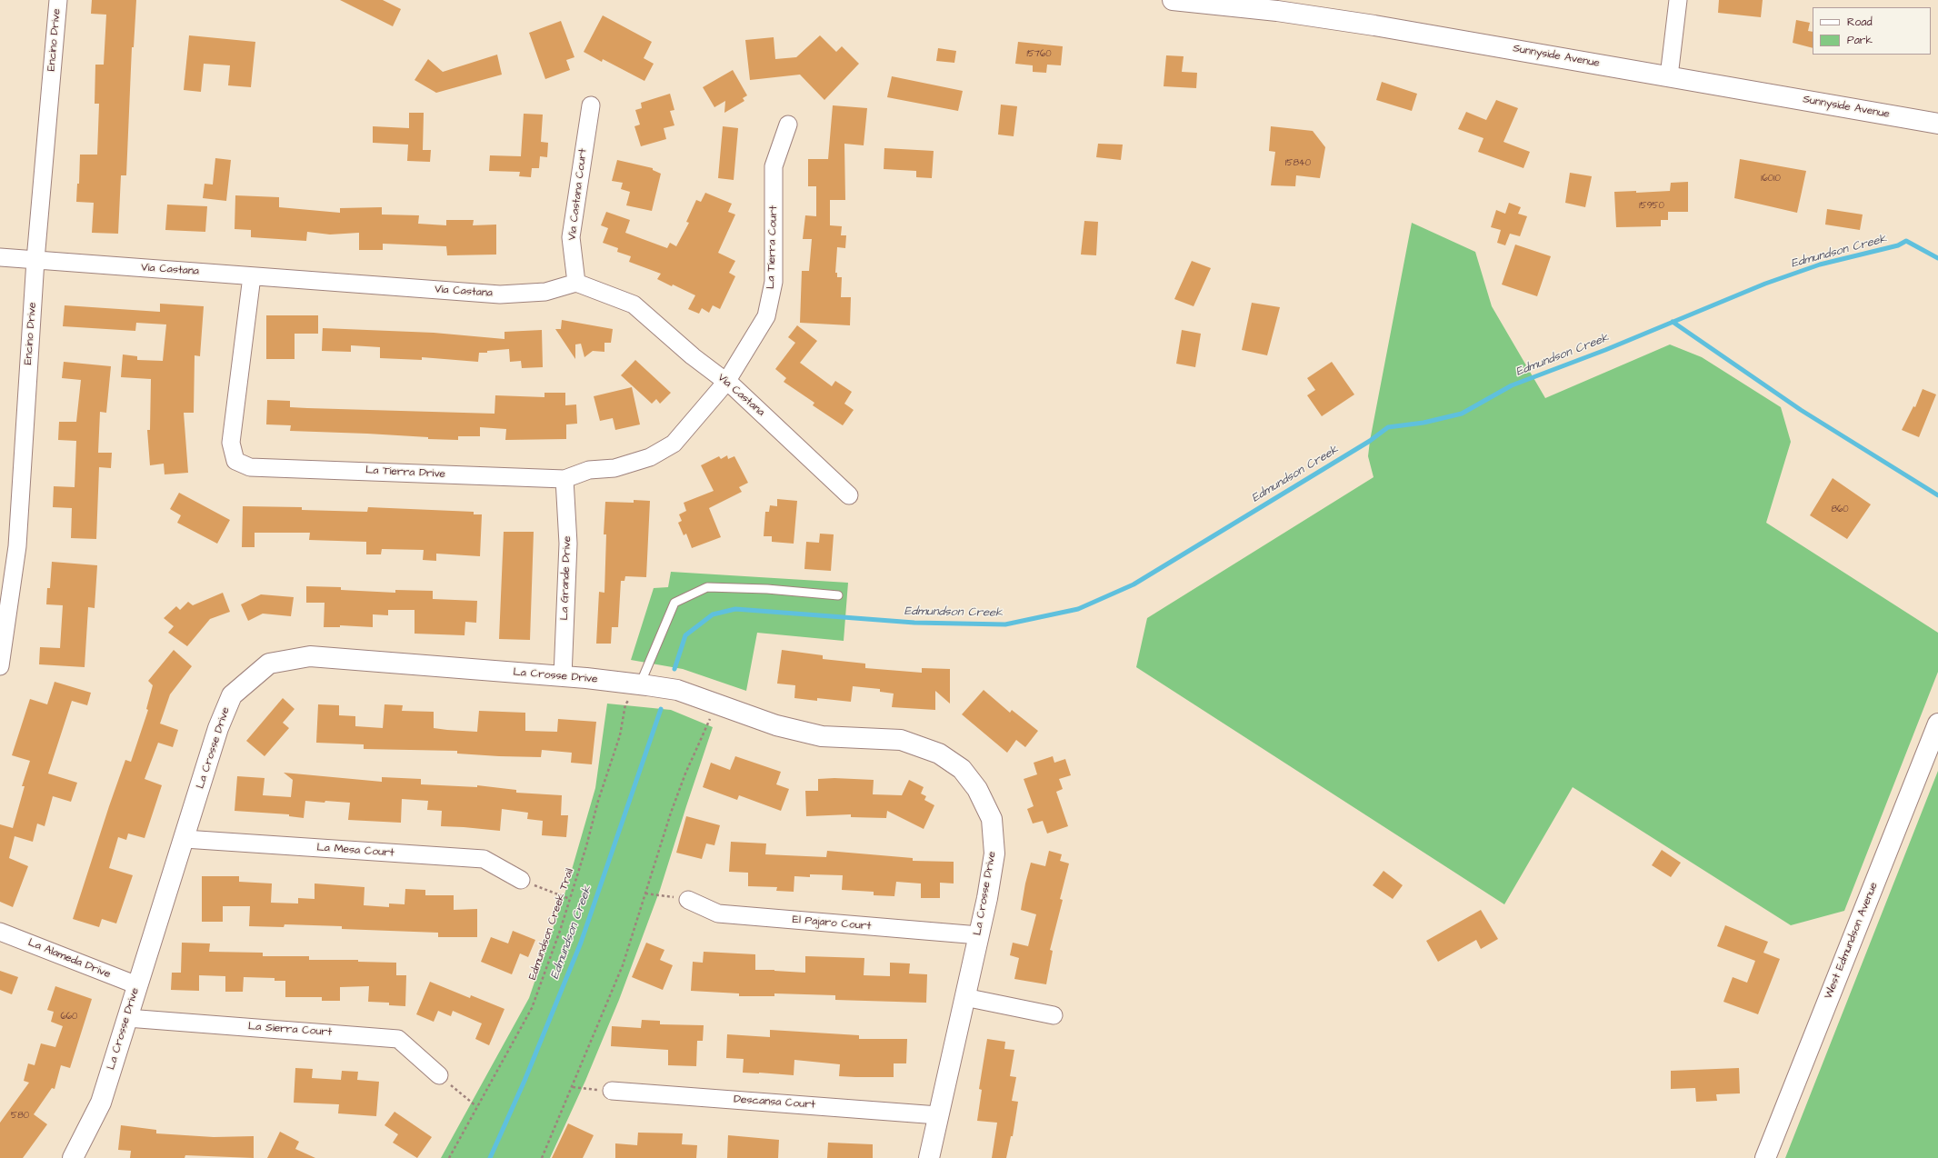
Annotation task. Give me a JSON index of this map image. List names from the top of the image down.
{
  "streets": {
    "street": [
      "Encino Drive",
      "Sunnyside Avenue",
      "Via Castana Court",
      "La Tierra Court",
      "Via Castana",
      "La Tierra Drive",
      "La Grande Drive",
      "La Crosse Drive",
      "La Mesa Court",
      "El Pajaro Court",
      "West Edmundson Avenue",
      "La Alameda Drive",
      "La Sierra Court",
      "Descansa Court"
    ],
    "path": ["Edmundson Creek Trail"]
  },
  "crossings": [
    ["Encino Drive", "Via Castana"],
    ["Via Castana Court", "Via Castana"],
    ["La Tierra Court", "Via Castana"],
    ["La Tierra Court", "La Tierra Drive"],
    ["Via Castana", "La Tierra Drive"],
    ["La Tierra Drive", "La Grande Drive"],
    ["La Grande Drive", "La Crosse Drive"],
    ["La Crosse Drive", "La Mesa Court"],
    ["La Crosse Drive", "El Pajaro Court"],
    ["La Crosse Drive", "Edmundson Creek Trail"],
    ["La Crosse Drive", "La Alameda Drive"],
    ["La Crosse Drive", "La Sierra Court"],
    ["La Crosse Drive", "Descansa Court"]
  ],
  "water": ["Edmundson Creek"],
  "house_numbers": [
    "15760",
    "15840",
    "16010",
    "15950",
    "860",
    "660",
    "580"
  ],
  "legend": ["Road", "Park"]
}
